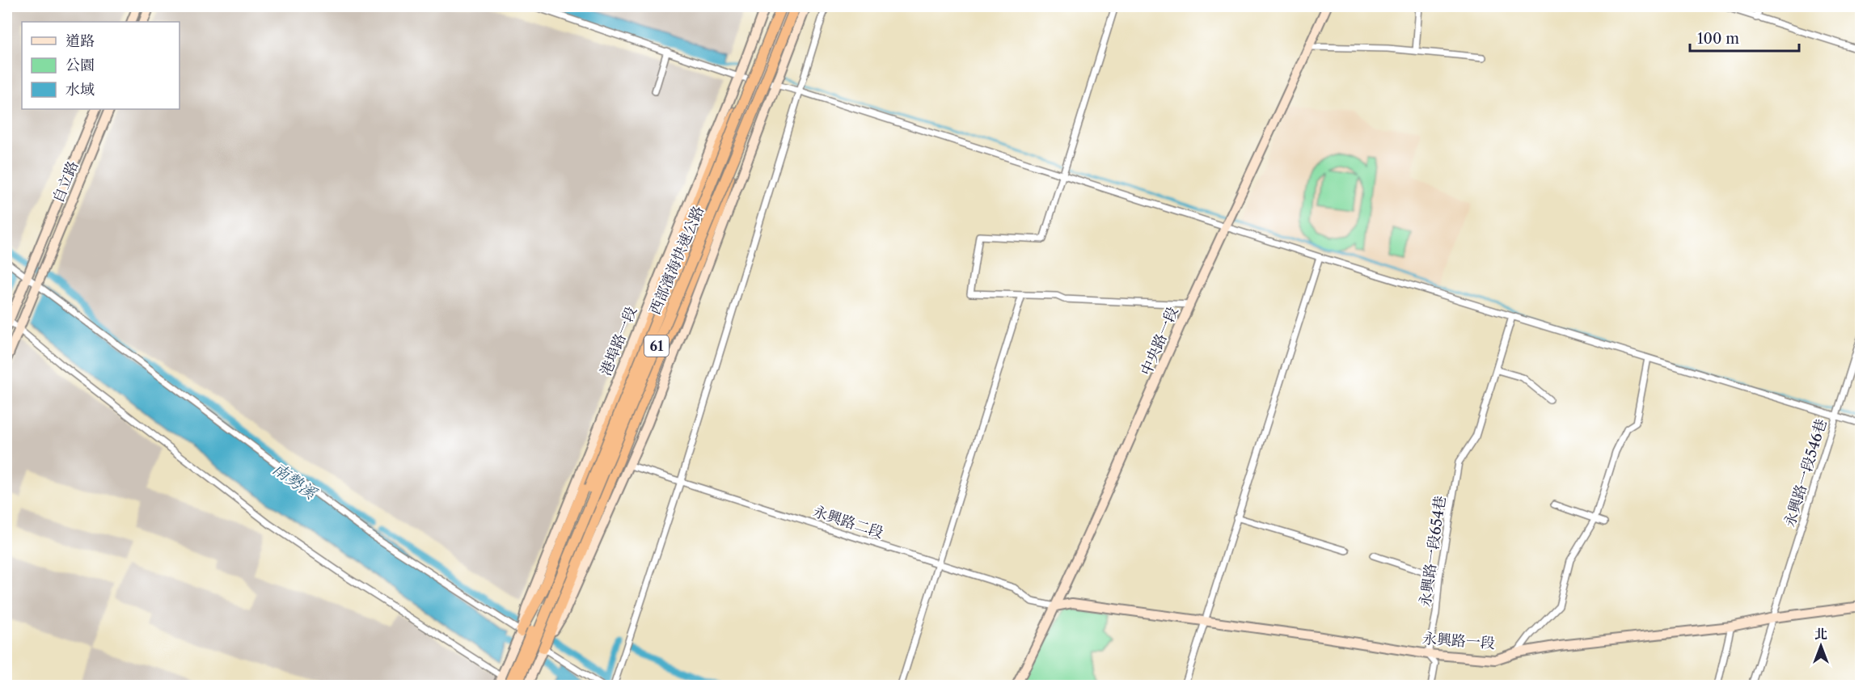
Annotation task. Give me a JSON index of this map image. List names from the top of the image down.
{
  "streets": {
    "highway": ["西部濱海快速公路", "61"],
    "street": [
      "自立路",
      "港埠路一段",
      "中央路一段",
      "永興路一段546巷",
      "永興路二段",
      "永興路一段654巷",
      "永興路一段"
    ]
  },
  "crossings": [
    ["中央路一段", "永興路二段"],
    ["中央路一段", "永興路一段"],
    ["永興路一段546巷", "永興路一段"],
    ["永興路二段", "永興路一段"],
    ["永興路一段654巷", "永興路一段"]
  ],
  "water": ["南勢溪"],
  "legend": ["道路", "公園", "水域"],
  "scale_bar": "100 m",
  "north": "top"
}
